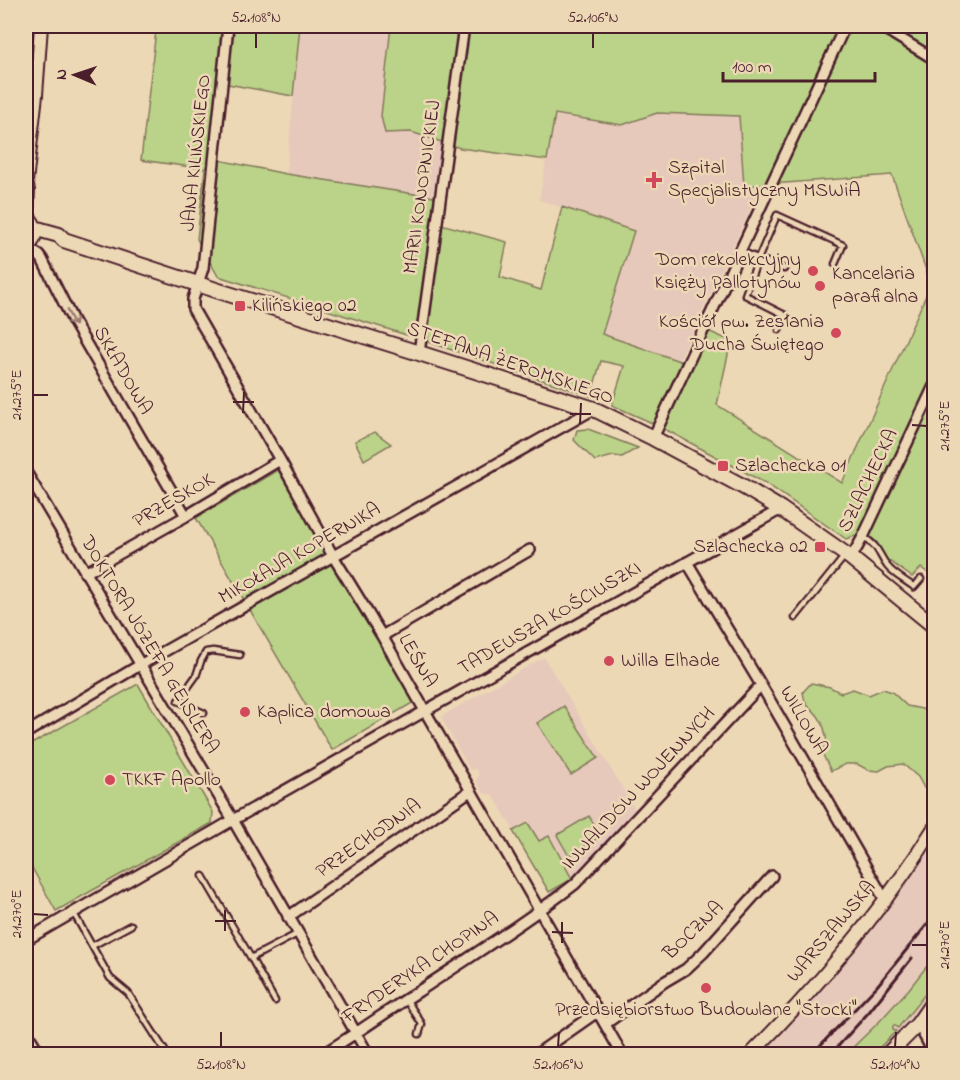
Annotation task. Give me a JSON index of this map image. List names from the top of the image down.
{
  "streets": {
    "main road": ["STEFANA ŻEROMSKIEGO"],
    "street": [
      "JANA KILIŃSKIEGO",
      "MARII KONOPNICKIEJ",
      "SKŁADOWA",
      "SZLACHECKA",
      "PRZESKOK",
      "MIKOŁAJA KOPERNIKA",
      "TADEUSZA KOŚCIUSZKI",
      "DOKTORA JÓZEFA GEISLERA",
      "LEŚNA",
      "WILLOWA",
      "INWALIDÓW WOJENNYCH",
      "PRZECHODNIA",
      "BOCZNA",
      "WARSZAWSKA",
      "FRYDERYKA CHOPINA"
    ]
  },
  "crossings": [
    ["JANA KILIŃSKIEGO", "STEFANA ŻEROMSKIEGO"],
    ["JANA KILIŃSKIEGO", "LEŚNA"],
    ["MARII KONOPNICKIEJ", "STEFANA ŻEROMSKIEGO"],
    ["STEFANA ŻEROMSKIEGO", "SKŁADOWA"],
    ["STEFANA ŻEROMSKIEGO", "SZLACHECKA"],
    ["STEFANA ŻEROMSKIEGO", "MIKOŁAJA KOPERNIKA"],
    ["STEFANA ŻEROMSKIEGO", "TADEUSZA KOŚCIUSZKI"],
    ["STEFANA ŻEROMSKIEGO", "LEŚNA"],
    ["SKŁADOWA", "PRZESKOK"],
    ["PRZESKOK", "DOKTORA JÓZEFA GEISLERA"],
    ["PRZESKOK", "LEŚNA"],
    ["MIKOŁAJA KOPERNIKA", "DOKTORA JÓZEFA GEISLERA"],
    ["MIKOŁAJA KOPERNIKA", "LEŚNA"],
    ["TADEUSZA KOŚCIUSZKI", "DOKTORA JÓZEFA GEISLERA"],
    ["TADEUSZA KOŚCIUSZKI", "LEŚNA"],
    ["TADEUSZA KOŚCIUSZKI", "WILLOWA"],
    ["DOKTORA JÓZEFA GEISLERA", "PRZECHODNIA"],
    ["DOKTORA JÓZEFA GEISLERA", "FRYDERYKA CHOPINA"],
    ["LEŚNA", "INWALIDÓW WOJENNYCH"],
    ["LEŚNA", "PRZECHODNIA"],
    ["LEŚNA", "BOCZNA"],
    ["LEŚNA", "FRYDERYKA CHOPINA"],
    ["WILLOWA", "INWALIDÓW WOJENNYCH"],
    ["WILLOWA", "WARSZAWSKA"],
    ["INWALIDÓW WOJENNYCH", "FRYDERYKA CHOPINA"]
  ],
  "one_way": ["SKŁADOWA"],
  "places": {
    "health": ["Szpital Specjalistyczny MSWiA"],
    "other": [
      "Dom rekolekcyjny Księży Pallotynów",
      "Kancelaria parafialna",
      "Kościół pw. Zesłania Ducha Świętego",
      "Willa Elhade",
      "Kaplica domowa",
      "TKKF Apollo",
      "Przedsiębiorstwo Budowlane \"Stocki\""
    ],
    "transit": ["Kilińskiego 02", "Szlachecka 01", "Szlachecka 02"]
  },
  "scale_bar": "100 m",
  "north": "left",
  "coordinates": [
    "52.108°N",
    "52.106°N",
    "21.275°E",
    "21.270°E",
    "52.104°N"
  ]
}
